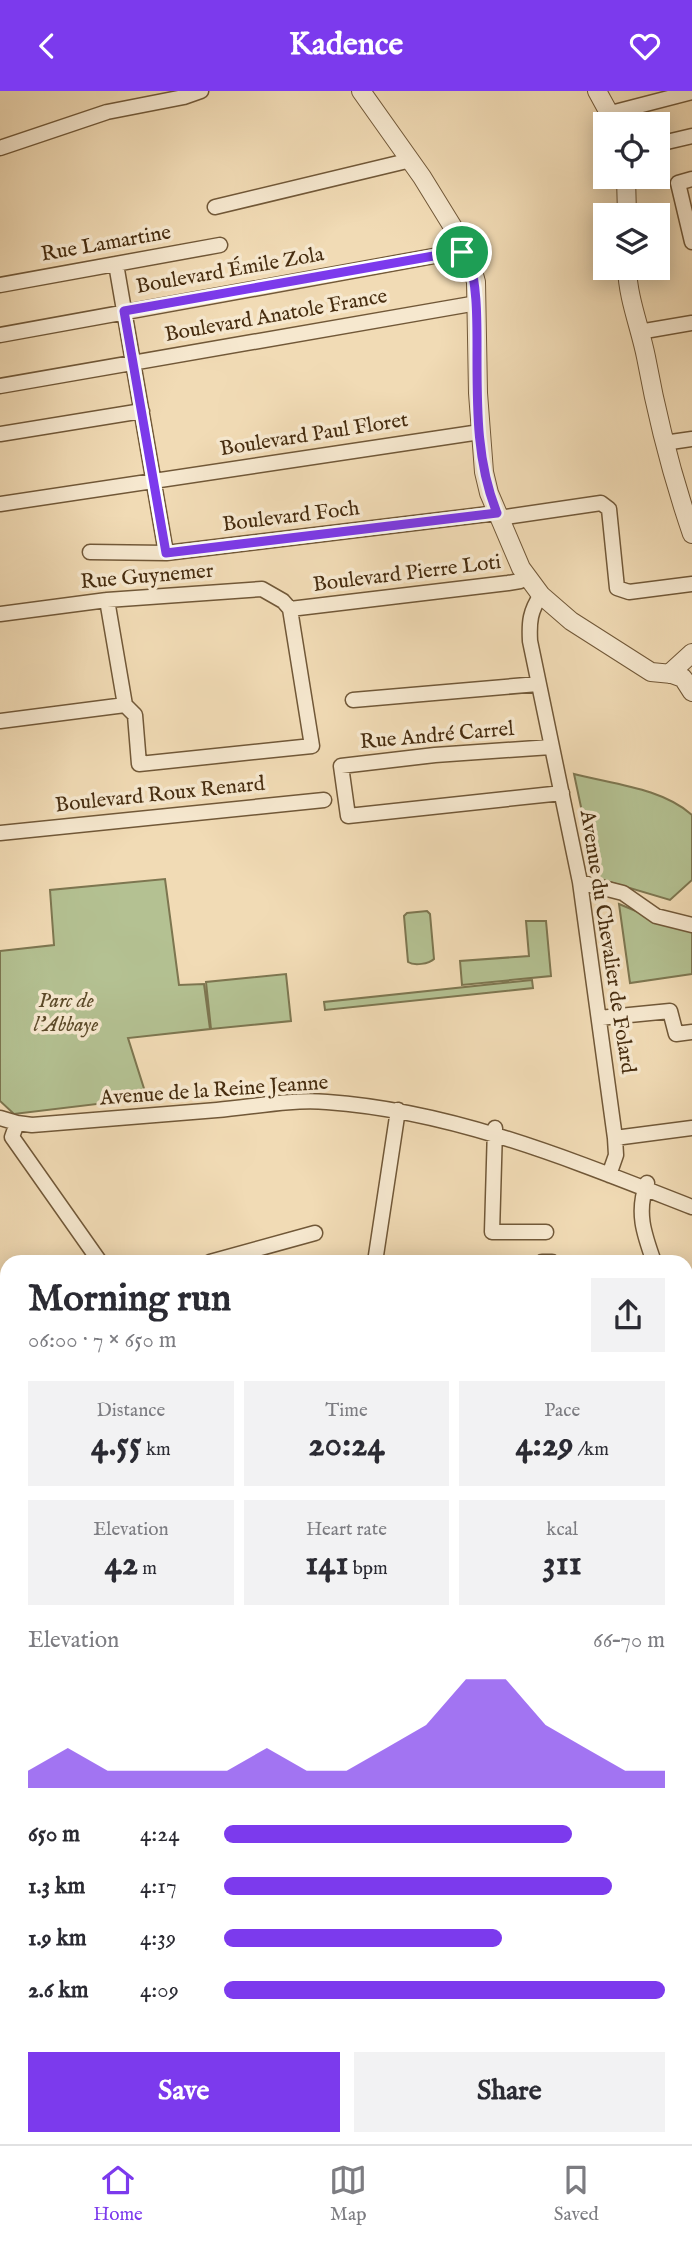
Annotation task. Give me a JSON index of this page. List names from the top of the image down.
{
  "streets": {
    "street": [
      "Rue Lamartine",
      "Boulevard Émile Zola",
      "Boulevard Anatole France",
      "Boulevard Paul Floret",
      "Boulevard Foch",
      "Boulevard Pierre Loti",
      "Rue Guynemer",
      "Rue André Carrel",
      "Boulevard Roux Renard",
      "Avenue du Chevalier de Folard",
      "Avenue de la Reine Jeanne"
    ]
  },
  "crossings": [
    ["Boulevard Pierre Loti", "Rue Guynemer"],
    ["Rue André Carrel", "Avenue du Chevalier de Folard"],
    ["Avenue du Chevalier de Folard", "Avenue de la Reine Jeanne"]
  ],
  "parks": ["Parc de l'Abbaye"],
  "page": {
    "header": "Kadence",
    "heading": ["Morning run", "06:00 · 7 × 650 m"],
    "stats": [
      ["Distance", "4.55 km"],
      ["Time", "20:24"],
      ["Pace", "4:29 /km"],
      ["Elevation", "42 m"],
      ["Heart rate", "141 bpm"],
      ["kcal", "311"]
    ],
    "chart": ["Elevation", "66–70 m"],
    "list": [
      {
        "name": "650 m",
        "note": "4:24"
      },
      {
        "name": "1.3 km",
        "note": "4:17"
      },
      {
        "name": "1.9 km",
        "note": "4:39"
      },
      {
        "name": "2.6 km",
        "note": "4:09"
      }
    ],
    "buttons": ["Save", "Share"],
    "tabs": ["Home", "Map", "Saved"]
  }
}
